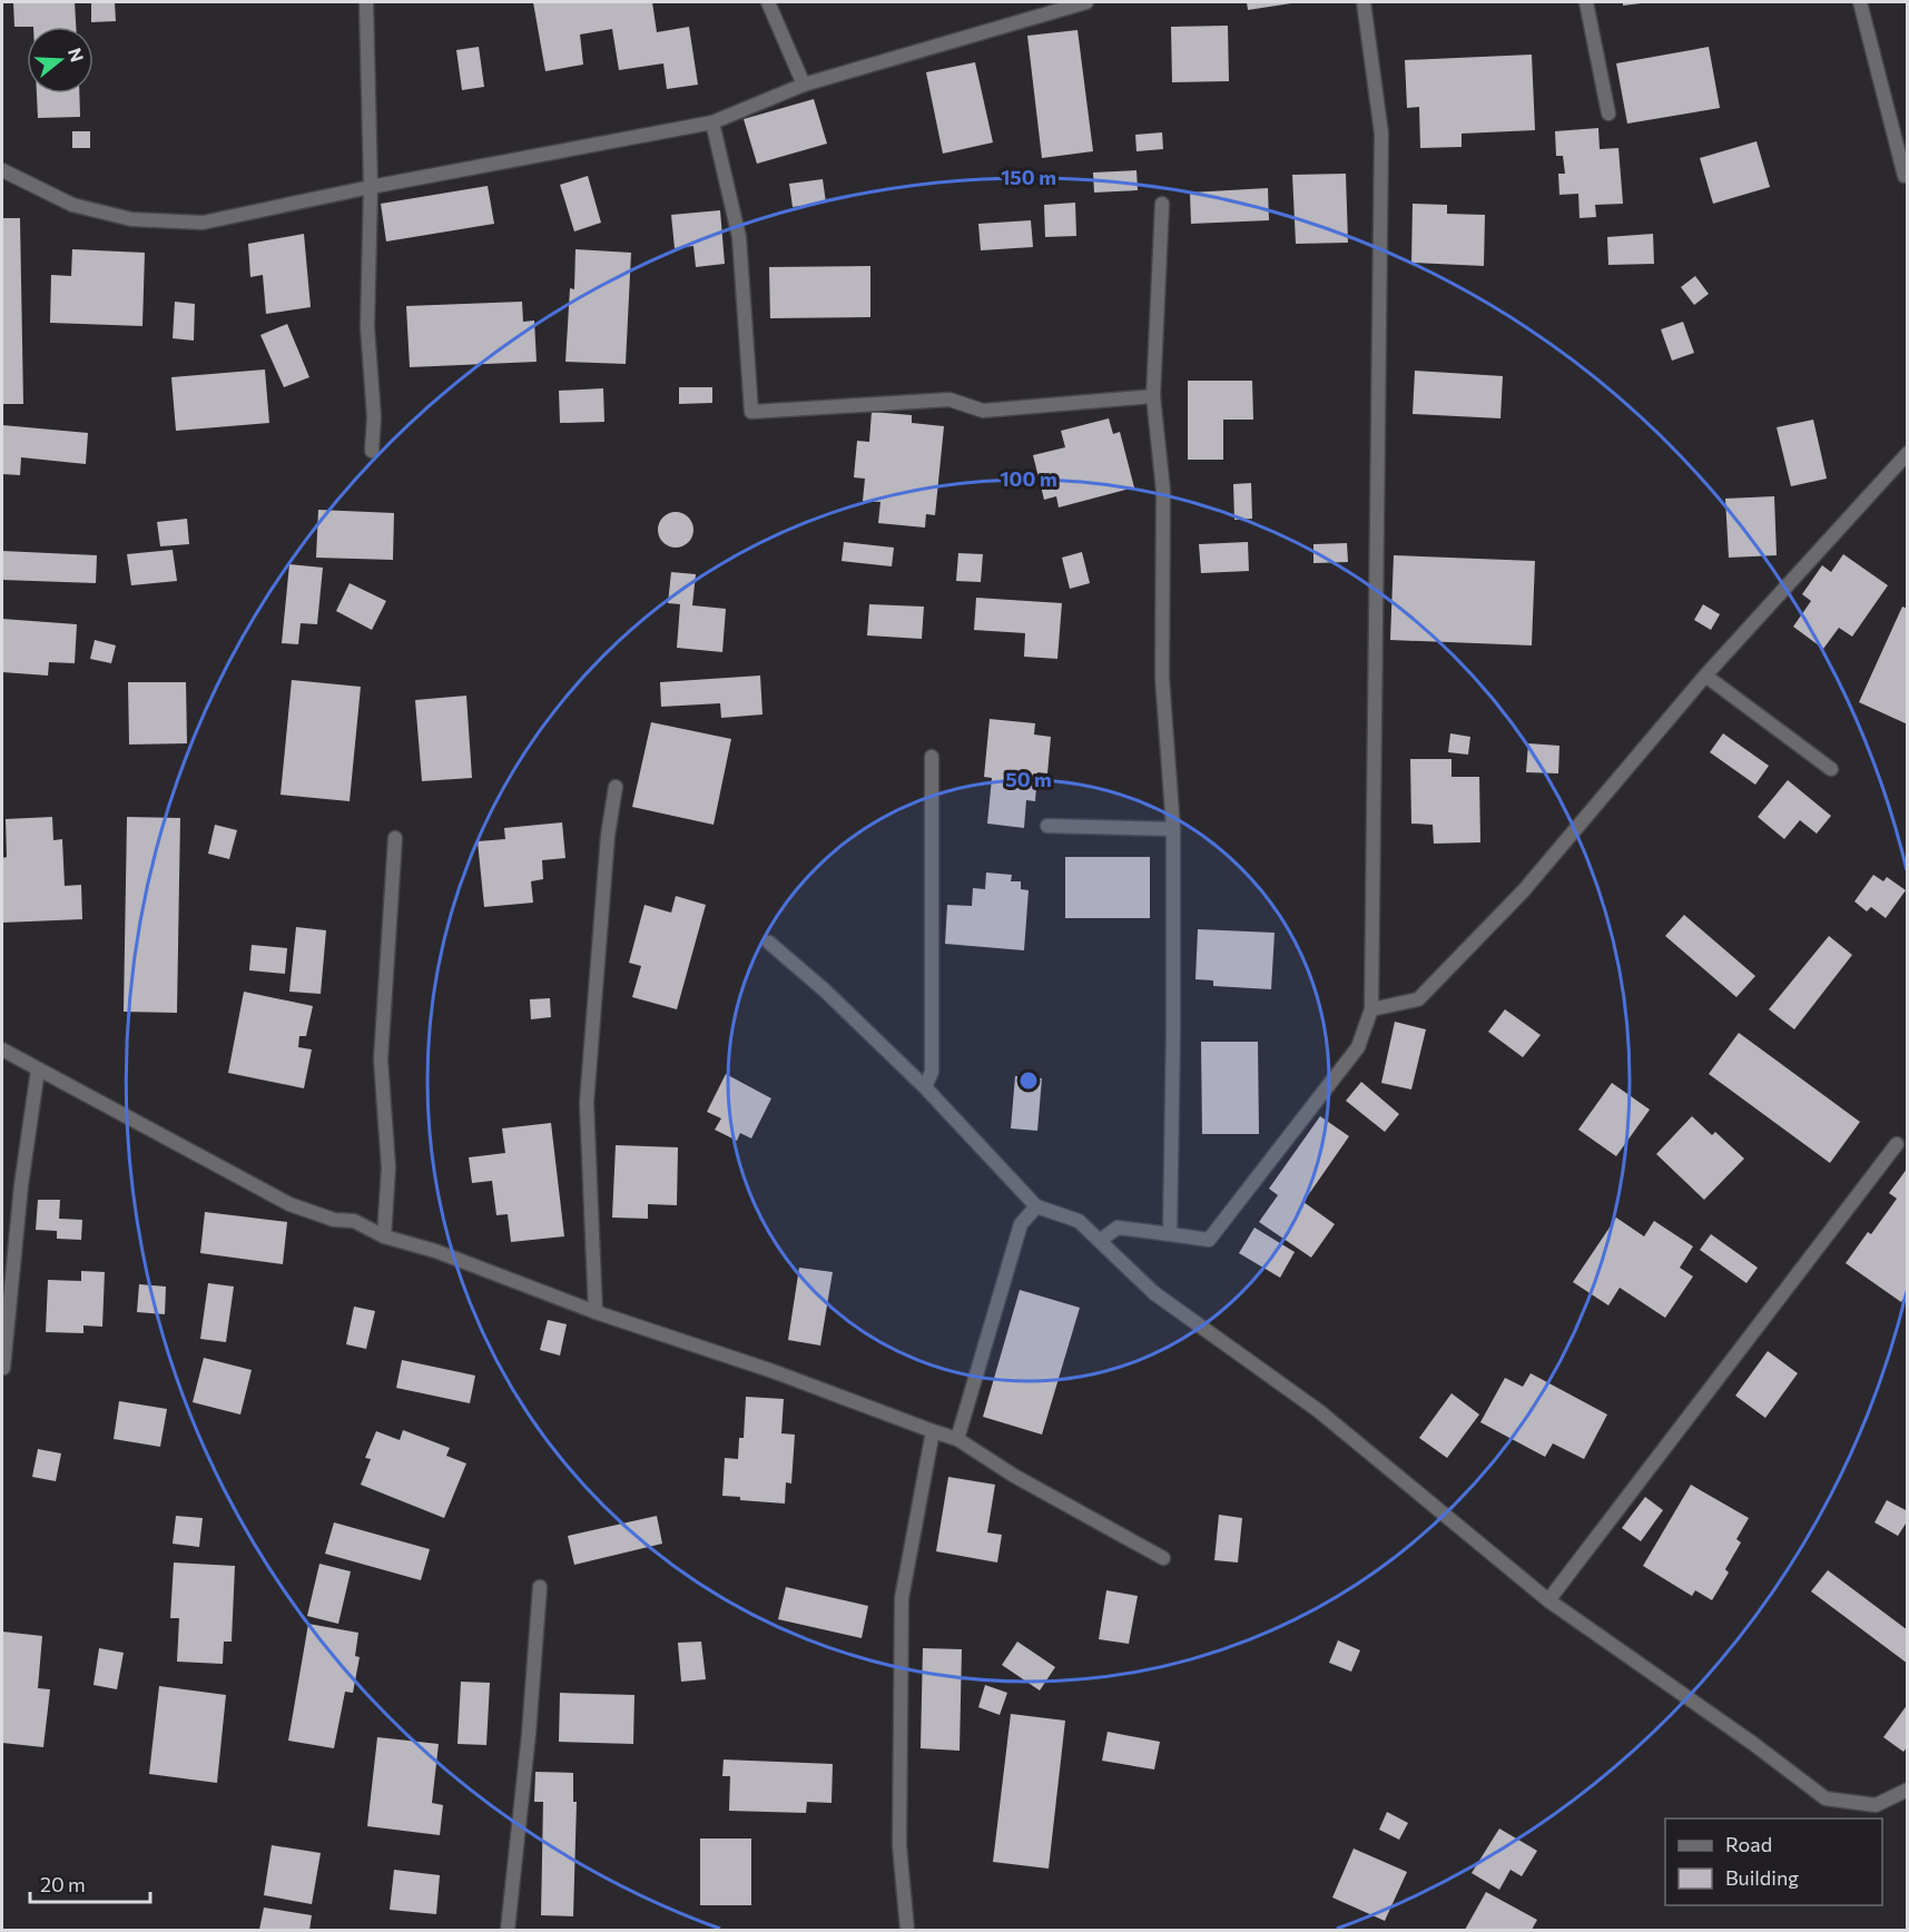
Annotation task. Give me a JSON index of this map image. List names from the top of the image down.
{
  "legend": ["Road", "Building"],
  "scale_bar": "20 m",
  "north": "right",
  "rings": ["150 m", "100 m", "50 m"]
}
